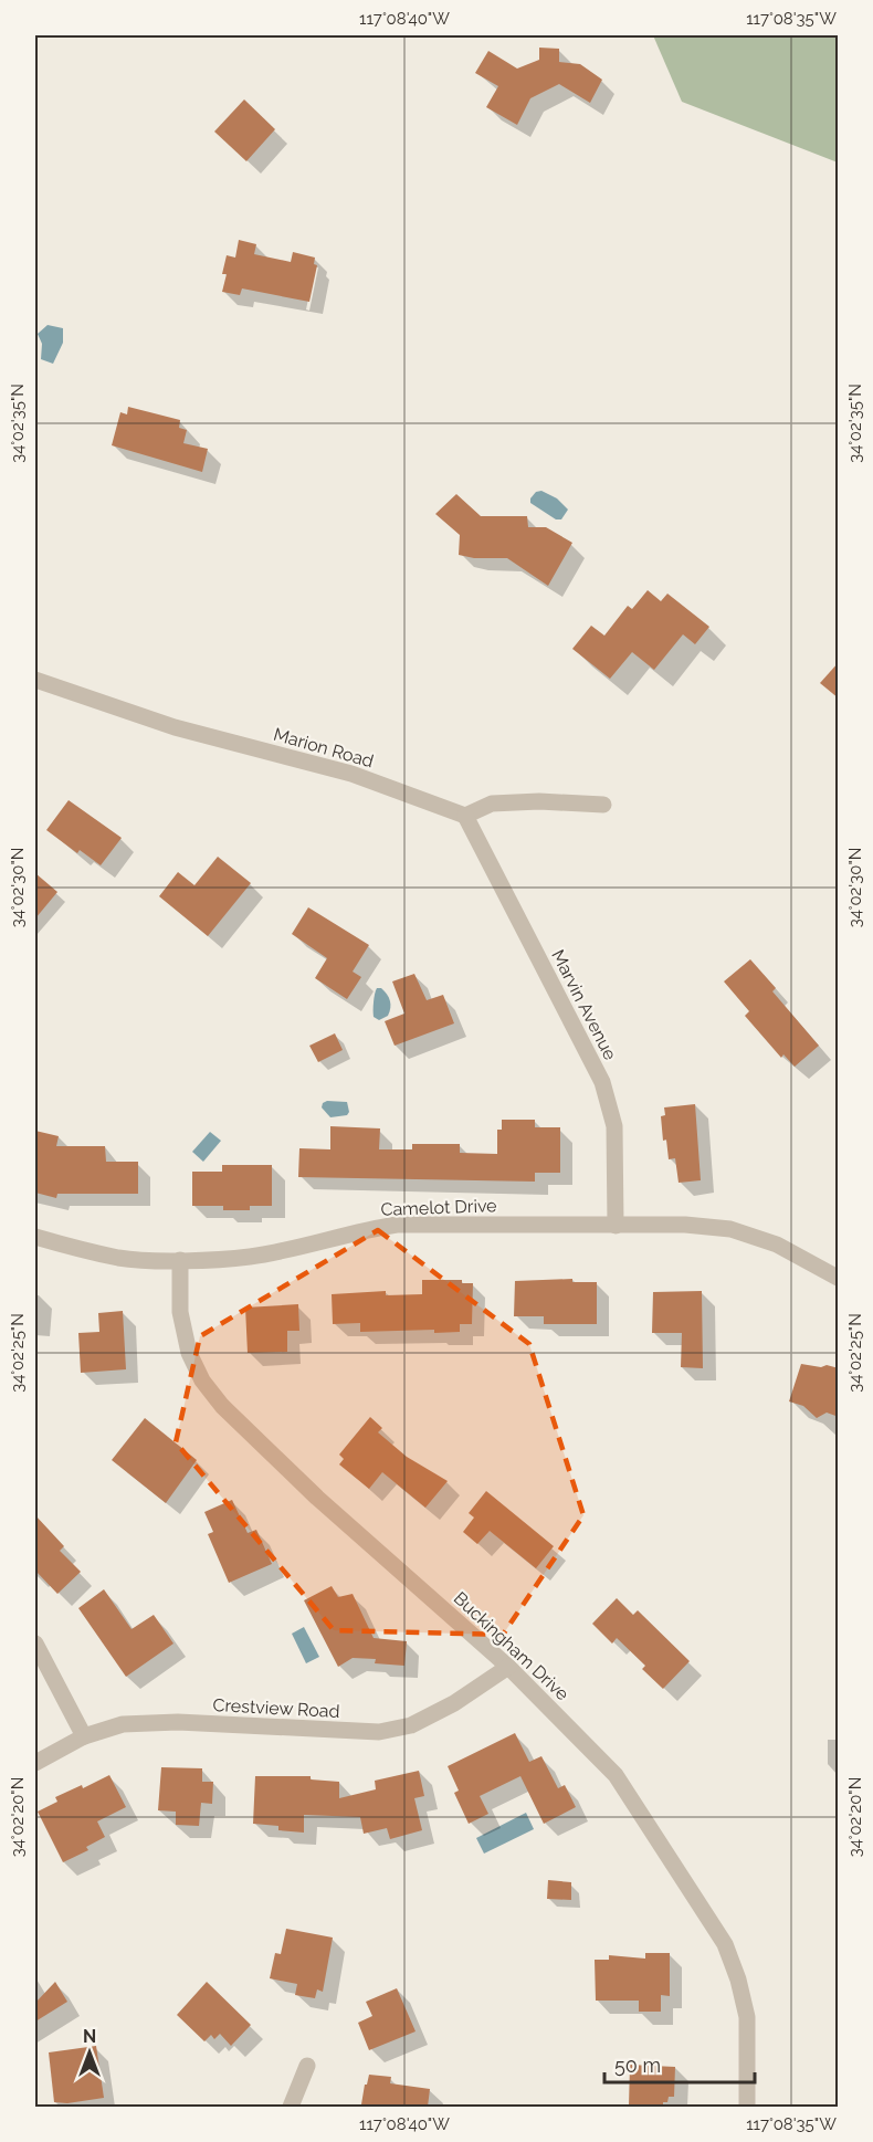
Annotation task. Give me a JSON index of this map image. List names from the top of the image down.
{
  "streets": {
    "street": [
      "Marion Road",
      "Marvin Avenue",
      "Camelot Drive",
      "Buckingham Drive",
      "Crestview Road"
    ]
  },
  "crossings": [
    ["Marion Road", "Marvin Avenue"],
    ["Marvin Avenue", "Camelot Drive"],
    ["Camelot Drive", "Buckingham Drive"],
    ["Buckingham Drive", "Crestview Road"]
  ],
  "scale_bar": "50 m",
  "north": "top",
  "coordinates": [
    "117°08'40\"W",
    "117°08'35\"W",
    "34°02'35\"N",
    "34°02'30\"N",
    "34°02'25\"N",
    "34°02'20\"N"
  ]
}
